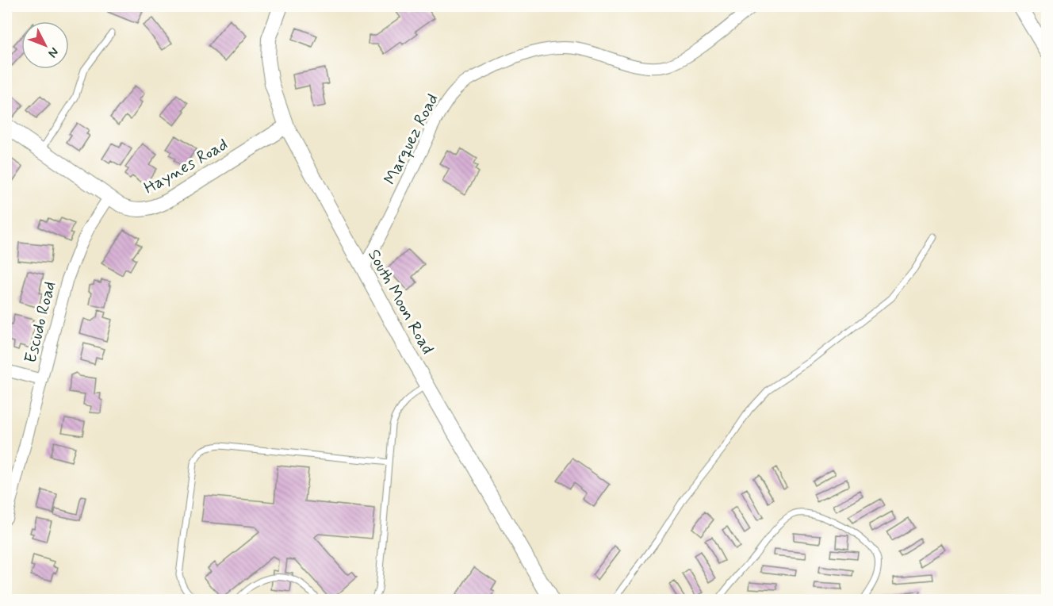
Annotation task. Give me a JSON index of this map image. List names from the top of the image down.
{
  "streets": {
    "street": [
      "Marquez Road",
      "Haynes Road",
      "South Moon Road",
      "Escudo Road"
    ]
  },
  "crossings": [
    ["Marquez Road", "South Moon Road"],
    ["Haynes Road", "South Moon Road"],
    ["Haynes Road", "Escudo Road"]
  ],
  "north": "bottom right"
}
